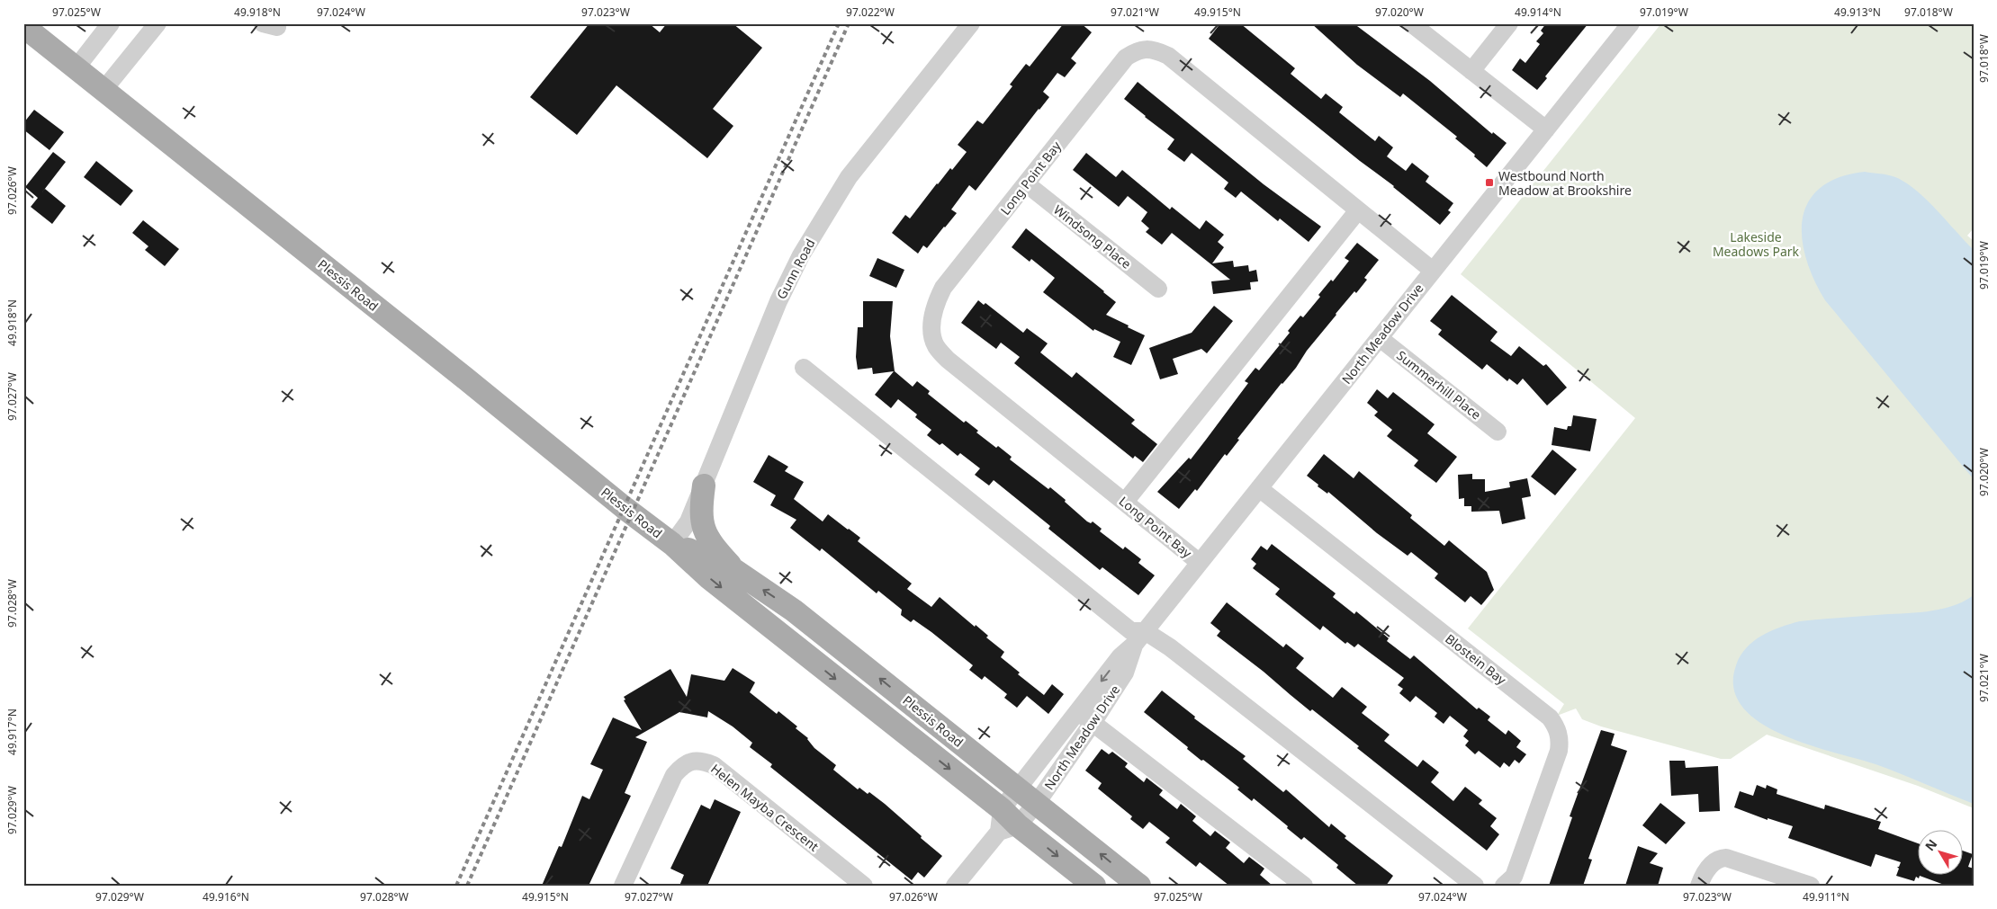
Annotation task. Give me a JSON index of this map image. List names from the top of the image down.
{
  "streets": {
    "main road": ["Plessis Road"],
    "street": [
      "Long Point Bay",
      "Windsong Place",
      "Gunn Road",
      "North Meadow Drive",
      "Summerhill Place",
      "Blostein Bay",
      "Helen Mayba Crescent"
    ]
  },
  "crossings": [
    ["Long Point Bay", "Windsong Place"],
    ["Long Point Bay", "North Meadow Drive"],
    ["Gunn Road", "Plessis Road"],
    ["Plessis Road", "North Meadow Drive"],
    ["North Meadow Drive", "Summerhill Place"],
    ["North Meadow Drive", "Blostein Bay"]
  ],
  "parks": ["Lakeside Meadows Park"],
  "places": {
    "transit": ["Westbound North Meadow at Brookshire"]
  },
  "north": "top left",
  "coordinates": [
    "97.025°W",
    "49.918°N",
    "97.024°W",
    "97.023°W",
    "97.022°W",
    "97.021°W",
    "49.915°N",
    "97.020°W",
    "49.914°N",
    "97.019°W",
    "49.913°N",
    "97.018°W",
    "97.026°W",
    "97.027°W",
    "97.028°W",
    "49.917°N",
    "97.029°W",
    "49.916°N",
    "49.911°N"
  ]
}
